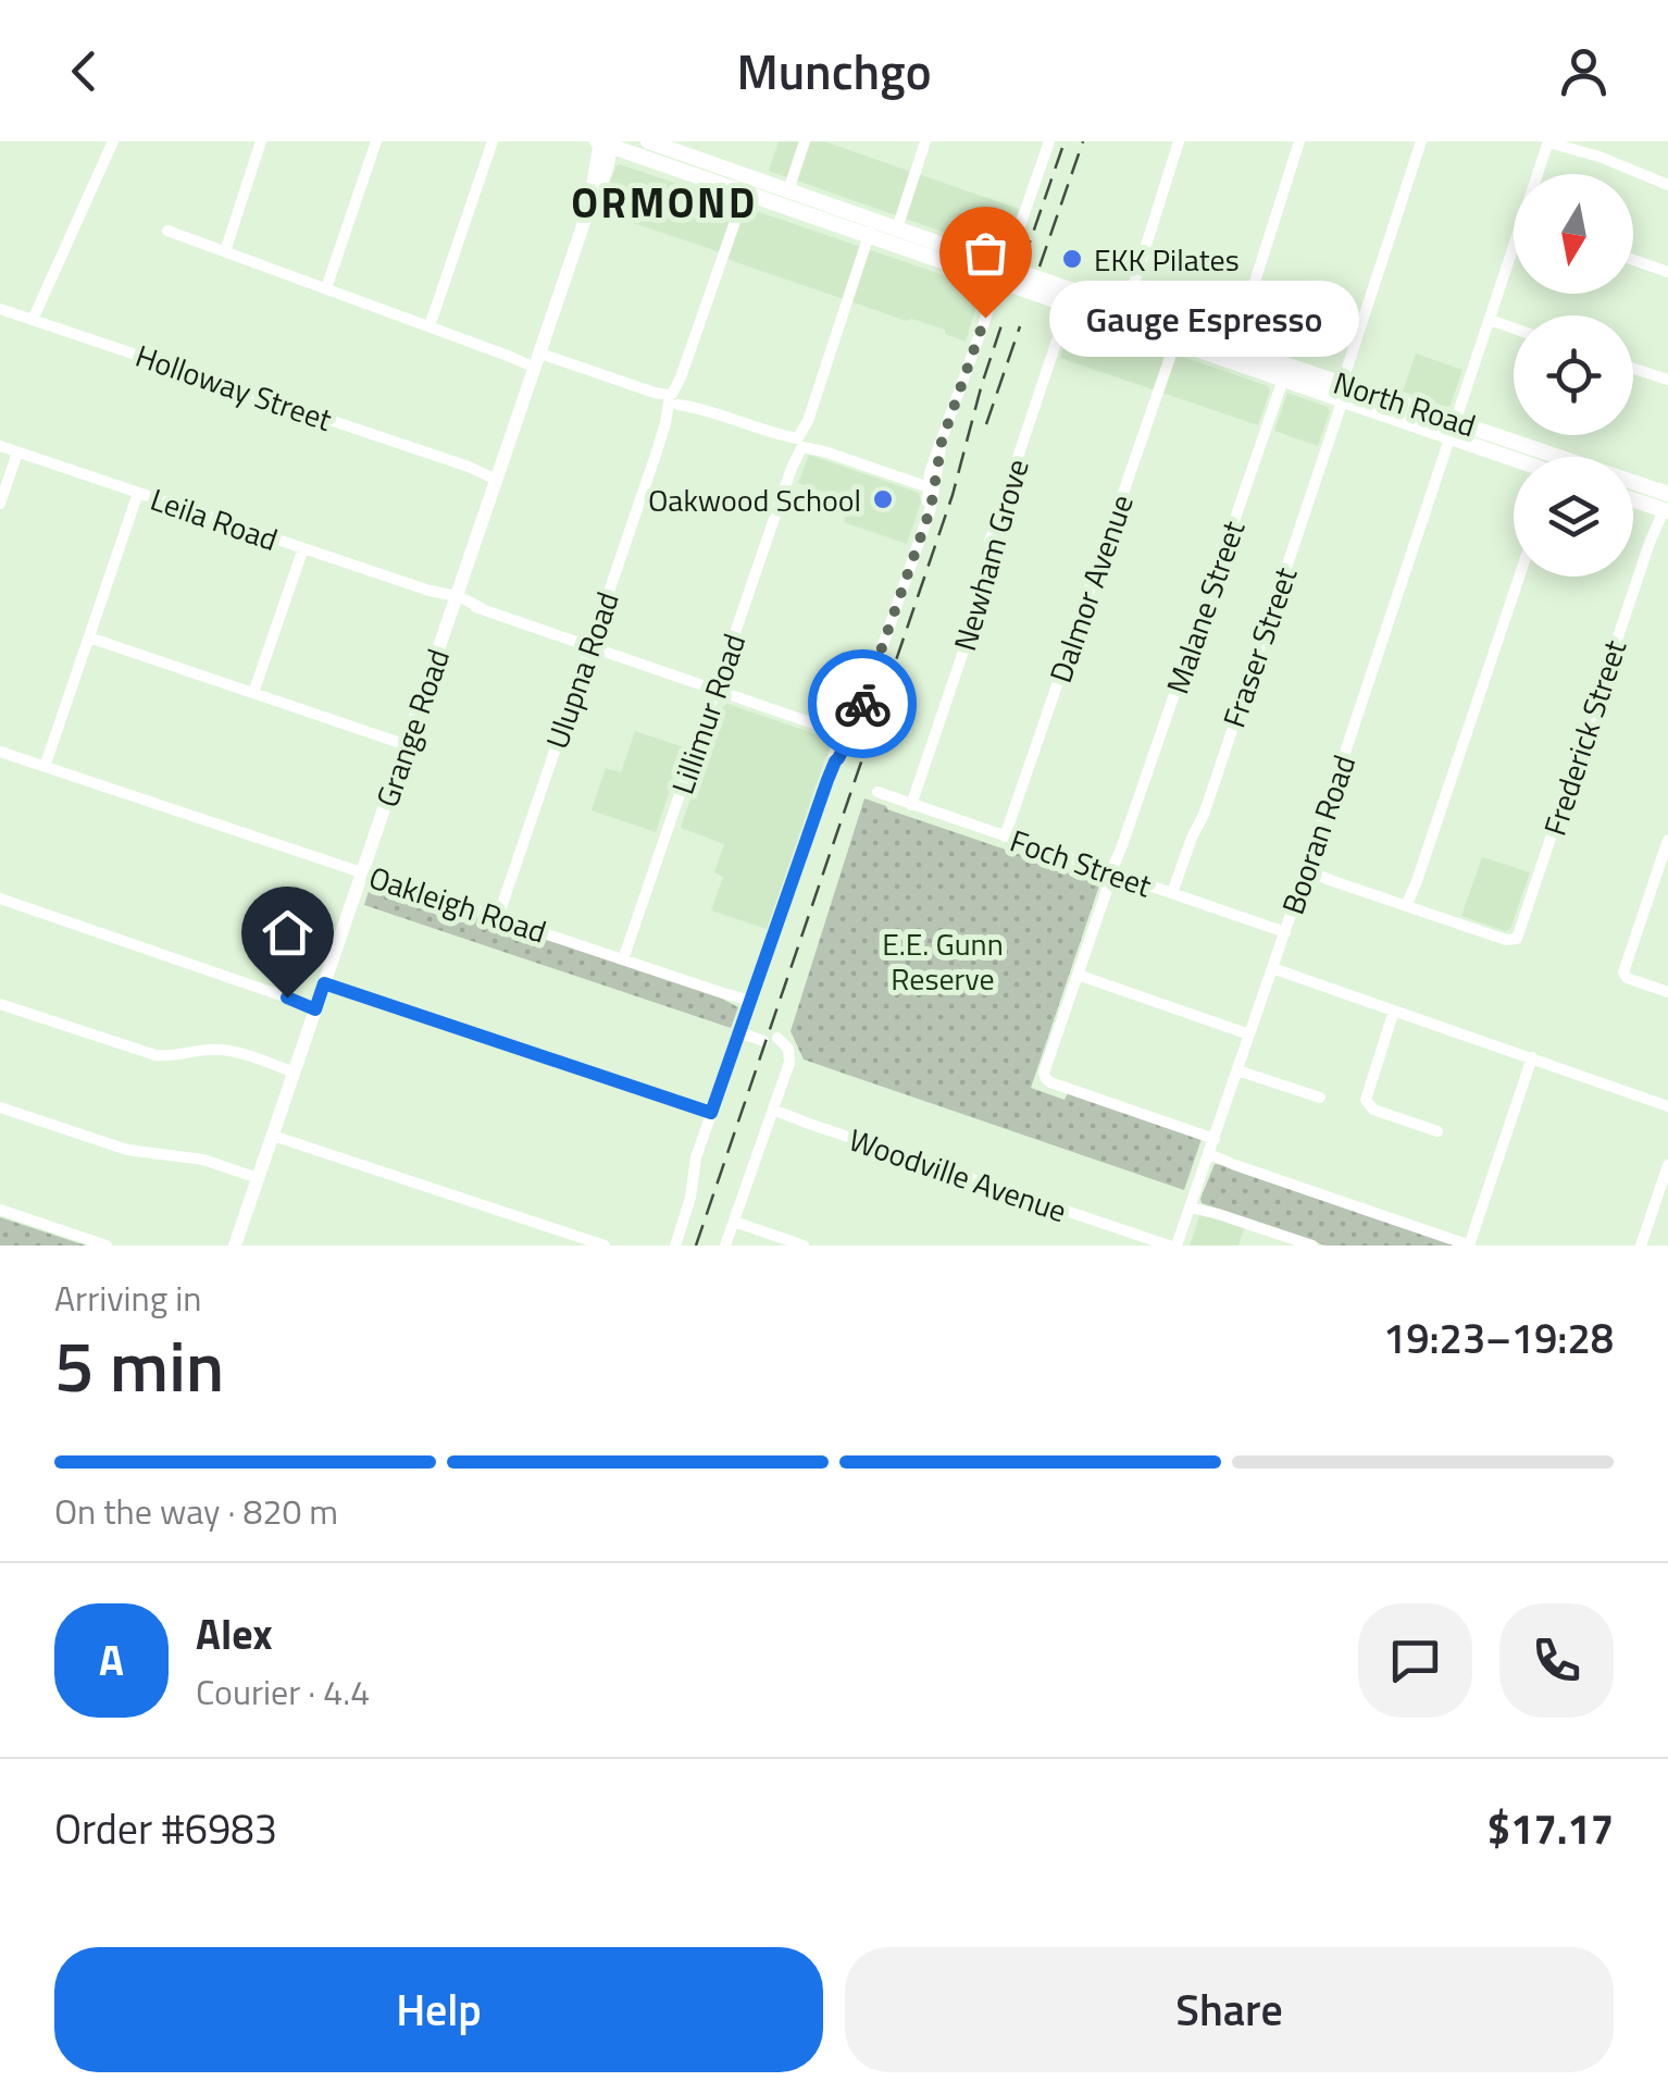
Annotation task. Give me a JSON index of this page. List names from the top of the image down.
{
  "streets": {
    "highway": ["North Road"],
    "main road": ["Grange Road"],
    "street": [
      "Holloway Street",
      "Leila Road",
      "Newham Grove",
      "Dalmor Avenue",
      "Malane Street",
      "Fraser Street",
      "Ulupna Road",
      "Lillimur Road",
      "Frederick Street",
      "Booran Road",
      "Foch Street",
      "Oakleigh Road",
      "Woodville Avenue"
    ]
  },
  "crossings": [
    ["Holloway Street", "Grange Road"],
    ["North Road", "Newham Grove"],
    ["North Road", "Dalmor Avenue"],
    ["North Road", "Malane Street"],
    ["North Road", "Fraser Street"],
    ["North Road", "Ulupna Road"],
    ["North Road", "Lillimur Road"],
    ["North Road", "Grange Road"],
    ["North Road", "Frederick Street"],
    ["North Road", "Booran Road"],
    ["Leila Road", "Ulupna Road"],
    ["Leila Road", "Lillimur Road"],
    ["Leila Road", "Grange Road"],
    ["Newham Grove", "Foch Street"],
    ["Dalmor Avenue", "Foch Street"],
    ["Malane Street", "Booran Road"],
    ["Malane Street", "Foch Street"],
    ["Fraser Street", "Foch Street"],
    ["Ulupna Road", "Oakleigh Road"],
    ["Lillimur Road", "Oakleigh Road"],
    ["Grange Road", "Oakleigh Road"],
    ["Booran Road", "Foch Street"],
    ["Booran Road", "Woodville Avenue"]
  ],
  "districts": ["ORMOND"],
  "parks": ["E.E. Gunn Reserve"],
  "places": ["EKK Pilates", "Gauge Espresso", "Oakwood School"],
  "north": "bottom",
  "page": {
    "header": "Munchgo",
    "bubble": "Gauge Espresso",
    "heading": ["5 min", "Arriving in", "19:23–19:28"],
    "panel": [
      "Alex",
      "Courier · 4.4",
      "Order #6983",
      "$17.17"
    ],
    "bar": "On the way · 820 m",
    "round": "A",
    "buttons": ["Help", "Share"]
  }
}
